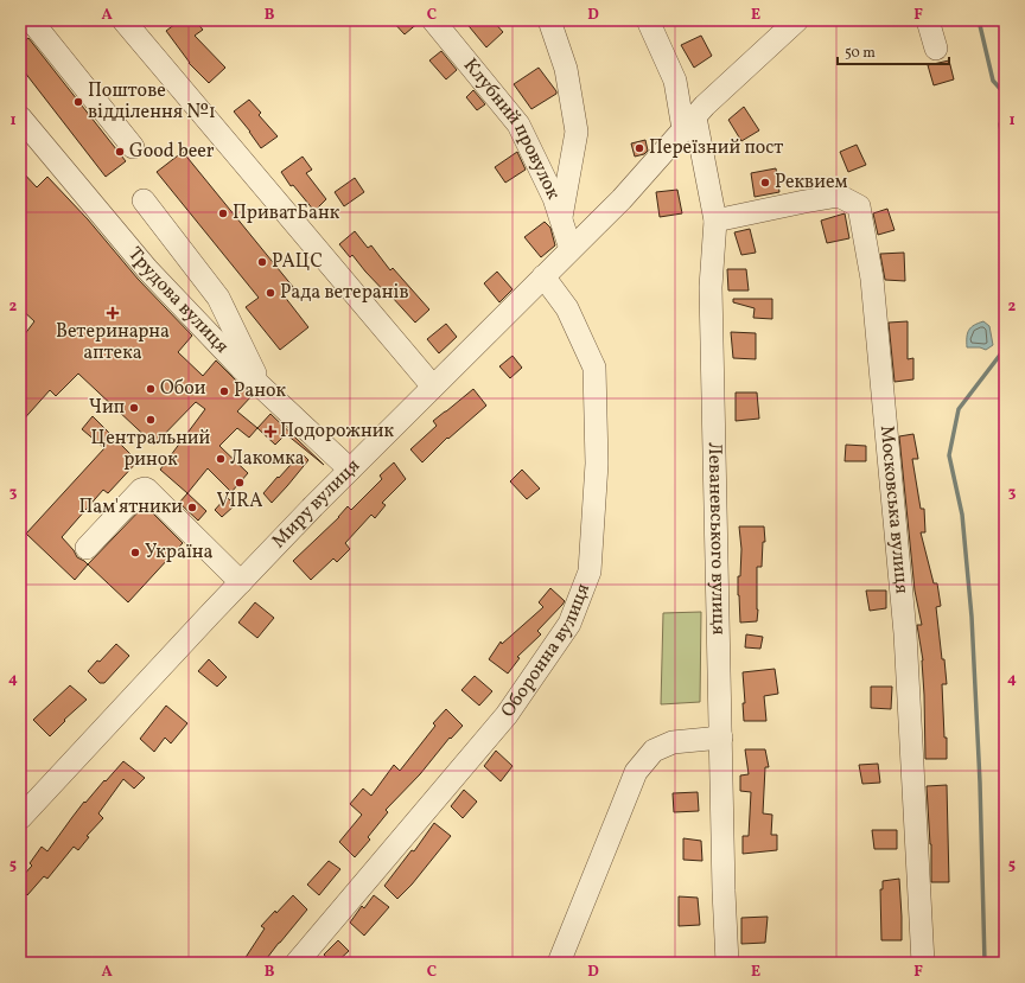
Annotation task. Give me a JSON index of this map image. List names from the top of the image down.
{
  "streets": {
    "street": [
      "Клубний провулок",
      "Трудова вулиця",
      "Миру вулиця",
      "Московська вулиця",
      "Леваневського вулиця",
      "Оборонна вулиця"
    ]
  },
  "crossings": [
    ["Клубний провулок", "Миру вулиця"],
    ["Трудова вулиця", "Миру вулиця"],
    ["Миру вулиця", "Леваневського вулиця"],
    ["Миру вулиця", "Оборонна вулиця"],
    ["Московська вулиця", "Леваневського вулиця"]
  ],
  "places": {
    "other": [
      "Поштове відділення №1",
      "Переїзний пост",
      "Good beer",
      "Реквием",
      "ПриватБанк",
      "РАЦС",
      "Рада ветеранів",
      "Обои",
      "Ранок",
      "Чип",
      "Центральний ринок",
      "Лакомка",
      "VIRA",
      "Пам'ятники",
      "Україна"
    ],
    "health": ["Ветеринарна аптека", "Подорожник"]
  },
  "scale_bar": "50 m",
  "grid": {
    "columns": [
      "A",
      "B",
      "C",
      "D",
      "E",
      "F"
    ],
    "rows": [
      "1",
      "2",
      "3",
      "4",
      "5"
    ]
  }
}
